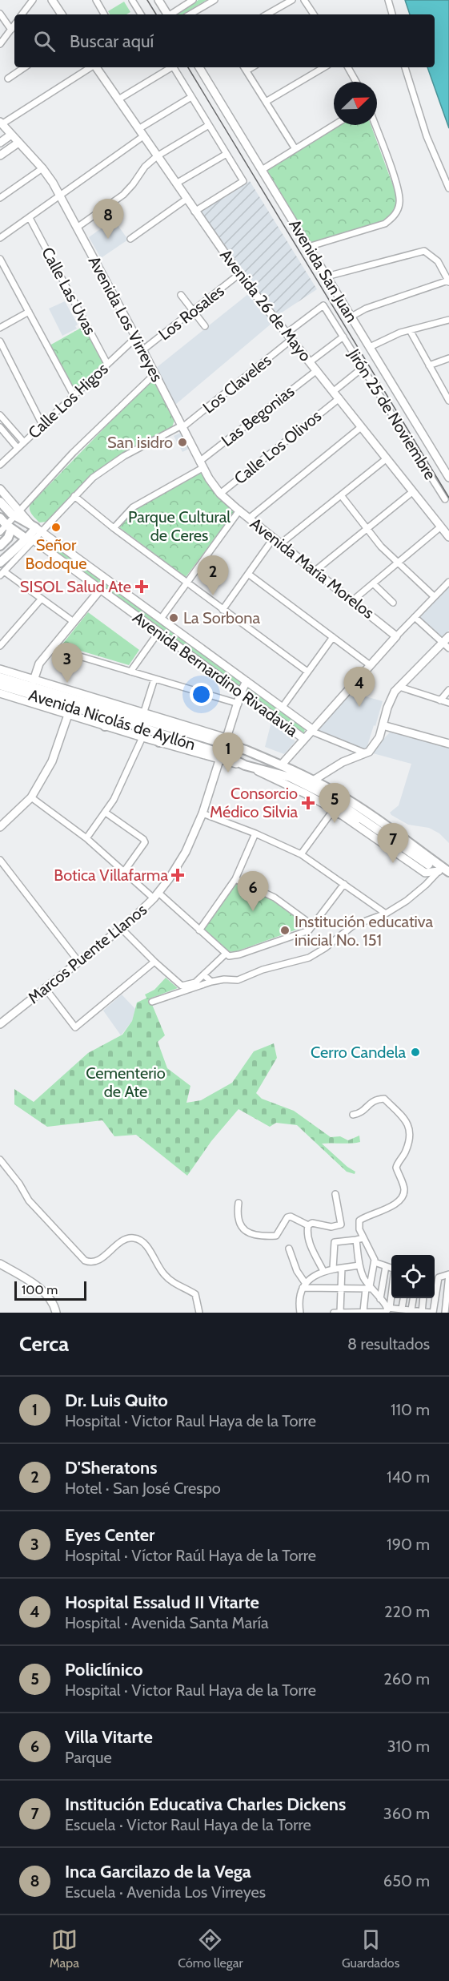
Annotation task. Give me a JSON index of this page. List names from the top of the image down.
{
  "streets": {
    "main road": ["Avenida Nicolás de Ayllón"],
    "street": [
      "Avenida San Juan",
      "Calle Las Uvas",
      "Avenida 26 de Mayo",
      "Los Rosales",
      "Avenida Los Virreyes",
      "Los Claveles",
      "Calle Los Higos",
      "Jirón 25 de Noviembre",
      "Las Begonias",
      "Calle Los Olivos",
      "Avenida María Morelos",
      "Avenida Bernardino Rivadavia",
      "Marcos Puente Llanos"
    ]
  },
  "crossings": [
    ["Calle Las Uvas", "Calle Los Higos"],
    ["Avenida 26 de Mayo", "Los Rosales"],
    ["Avenida 26 de Mayo", "Los Claveles"],
    ["Avenida 26 de Mayo", "Las Begonias"],
    ["Avenida 26 de Mayo", "Calle Los Olivos"],
    ["Los Rosales", "Avenida Los Virreyes"],
    ["Avenida Los Virreyes", "Los Claveles"],
    ["Avenida Los Virreyes", "Calle Los Higos"],
    ["Avenida Los Virreyes", "Avenida María Morelos"],
    ["Los Claveles", "Jirón 25 de Noviembre"],
    ["Los Claveles", "Avenida María Morelos"],
    ["Los Claveles", "Avenida Bernardino Rivadavia"],
    ["Las Begonias", "Avenida María Morelos"],
    ["Calle Los Olivos", "Avenida María Morelos"],
    ["Avenida Bernardino Rivadavia", "Marcos Puente Llanos"],
    ["Avenida Nicolás de Ayllón", "Marcos Puente Llanos"]
  ],
  "parks": ["Parque Cultural de Ceres", "Cementerio de Ate"],
  "places": {
    "other": [
      "San isidro",
      "Señor Bodoque",
      "La Sorbona",
      "Institución educativa inicial No. 151",
      "Cerro Candela"
    ],
    "health": ["SISOL Salud Ate", "Consorcio Médico Silvia", "Botica Villafarma"]
  },
  "scale_bar": "100 m",
  "north": "top right",
  "page": {
    "search": "Buscar aquí",
    "pins": [
      "8",
      "2",
      "3",
      "4",
      "1",
      "5",
      "7",
      "6"
    ],
    "scale": "100 m",
    "heading": ["Cerca", "8 resultados"],
    "list": [
      {
        "mark": "1",
        "name": "Dr. Luis Quito",
        "note": "Hospital · Victor Raul Haya de la Torre",
        "value": "110 m"
      },
      {
        "mark": "2",
        "name": "D'Sheratons",
        "note": "Hotel · San José Crespo",
        "value": "140 m"
      },
      {
        "mark": "3",
        "name": "Eyes Center",
        "note": "Hospital · Víctor Raúl Haya de la Torre",
        "value": "190 m"
      },
      {
        "mark": "4",
        "name": "Hospital Essalud II Vitarte",
        "note": "Hospital · Avenida Santa María",
        "value": "220 m"
      },
      {
        "mark": "5",
        "name": "Policlínico",
        "note": "Hospital · Victor Raul Haya de la Torre",
        "value": "260 m"
      },
      {
        "mark": "6",
        "name": "Villa Vitarte",
        "note": "Parque",
        "value": "310 m"
      },
      {
        "mark": "7",
        "name": "Institución Educativa Charles Dickens",
        "note": "Escuela · Victor Raul Haya de la Torre",
        "value": "360 m"
      },
      {
        "mark": "8",
        "name": "Inca Garcilazo de la Vega",
        "note": "Escuela · Avenida Los Virreyes",
        "value": "650 m"
      }
    ],
    "nav": ["Mapa", "Cómo llegar", "Guardados"]
  }
}
